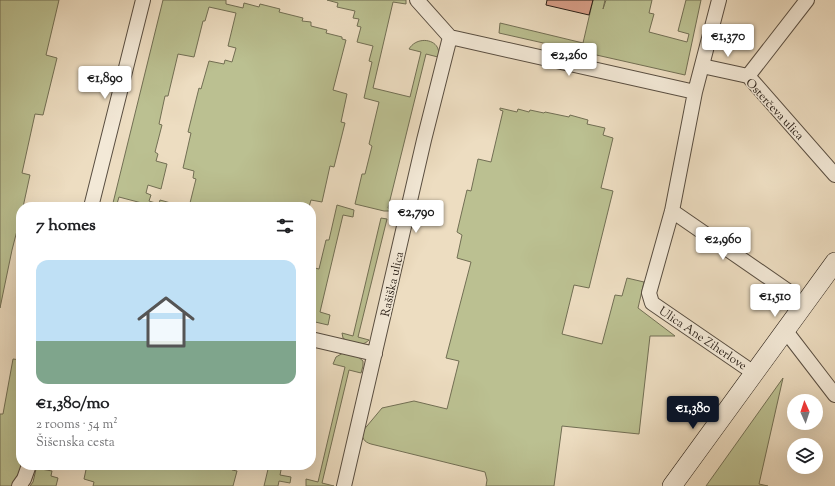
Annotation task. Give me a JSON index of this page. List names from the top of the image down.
{
  "streets": {
    "street": ["Osterčeva ulica", "Rašiška ulica", "Ulica Ane Ziherlove"]
  },
  "crossings": [
    ["Osterčeva ulica", "Ulica Ane Ziherlove"]
  ],
  "north": "top",
  "page": {
    "price": [
      "€1,370",
      "€2,260",
      "€1,890",
      "€2,790",
      "€2,960",
      "€1,510",
      "€1,380"
    ],
    "heading": "7 homes",
    "list": [
      {
        "name": "€1,380/mo",
        "note": "2 rooms · 54 m² · Šišenska cesta"
      }
    ]
  }
}
